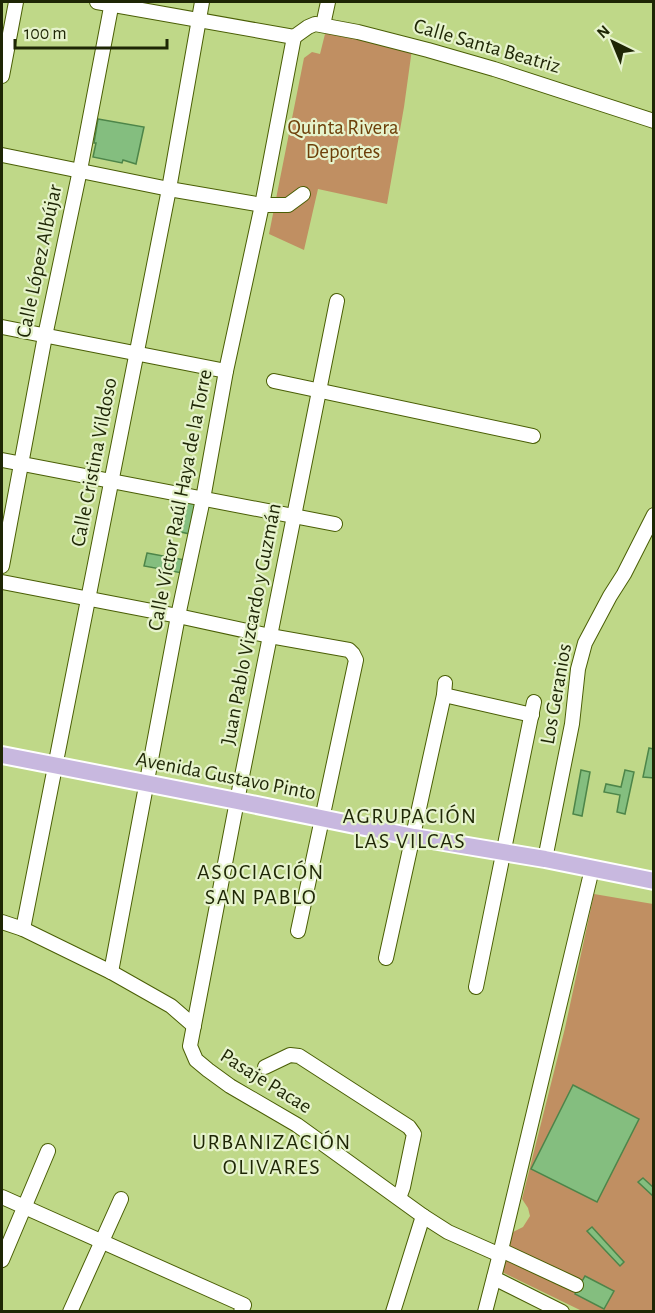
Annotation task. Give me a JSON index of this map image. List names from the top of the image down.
{
  "streets": {
    "main road": ["Avenida Gustavo Pinto"],
    "street": [
      "Calle Santa Beatriz",
      "Calle López Albújar",
      "Calle Cristina Vildoso",
      "Calle Víctor Raúl Haya de la Torre",
      "Juan Pablo Vizcardo y Guzmán",
      "Los Geranios",
      "Pasaje Pacae"
    ]
  },
  "crossings": [
    ["Calle Cristina Vildoso", "Avenida Gustavo Pinto"],
    ["Calle Víctor Raúl Haya de la Torre", "Avenida Gustavo Pinto"],
    ["Juan Pablo Vizcardo y Guzmán", "Avenida Gustavo Pinto"],
    ["Juan Pablo Vizcardo y Guzmán", "Pasaje Pacae"],
    ["Los Geranios", "Avenida Gustavo Pinto"]
  ],
  "districts": ["AGRUPACIÓN LAS VILCAS", "ASOCIACIÓN SAN PABLO", "URBANIZACIÓN OLIVARES"],
  "parks": ["Quinta Rivera Deportes"],
  "scale_bar": "100 m",
  "north": "top left"
}
